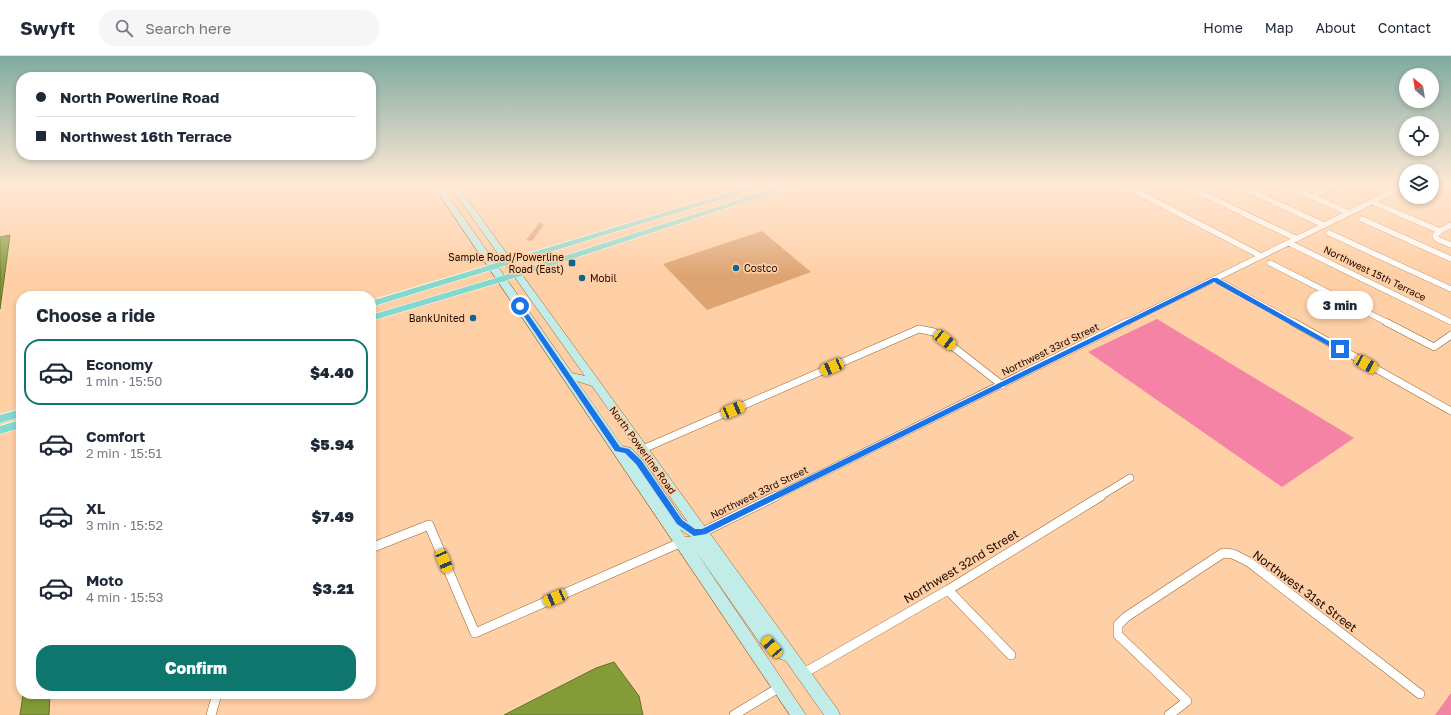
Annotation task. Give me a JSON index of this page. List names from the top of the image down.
{
  "streets": {
    "main road": ["North Powerline Road"],
    "street": [
      "Northwest 15th Terrace",
      "Northwest 33rd Street",
      "Northwest 32nd Street",
      "Northwest 31st Street"
    ]
  },
  "crossings": [
    ["Northwest 15th Terrace", "Northwest 33rd Street"],
    ["Northwest 33rd Street", "North Powerline Road"],
    ["North Powerline Road", "Northwest 32nd Street"]
  ],
  "places": {
    "transit": ["Sample Road/Powerline Road (East)"],
    "other": ["Costco", "Mobil", "BankUnited"]
  },
  "north": "top left",
  "page": {
    "header": "Swyft",
    "search": "Search here",
    "nav": [
      "Home",
      "Map",
      "About",
      "Contact"
    ],
    "banner": ["North Powerline Road", "Northwest 16th Terrace"],
    "bubble": "3 min",
    "heading": "Choose a ride",
    "list": [
      {
        "name": "Economy",
        "note": "1 min · 15:50",
        "value": "$4.40"
      },
      {
        "name": "Comfort",
        "note": "2 min · 15:51",
        "value": "$5.94"
      },
      {
        "name": "XL",
        "note": "3 min · 15:52",
        "value": "$7.49"
      },
      {
        "name": "Moto",
        "note": "4 min · 15:53",
        "value": "$3.21"
      }
    ],
    "buttons": "Confirm"
  }
}
